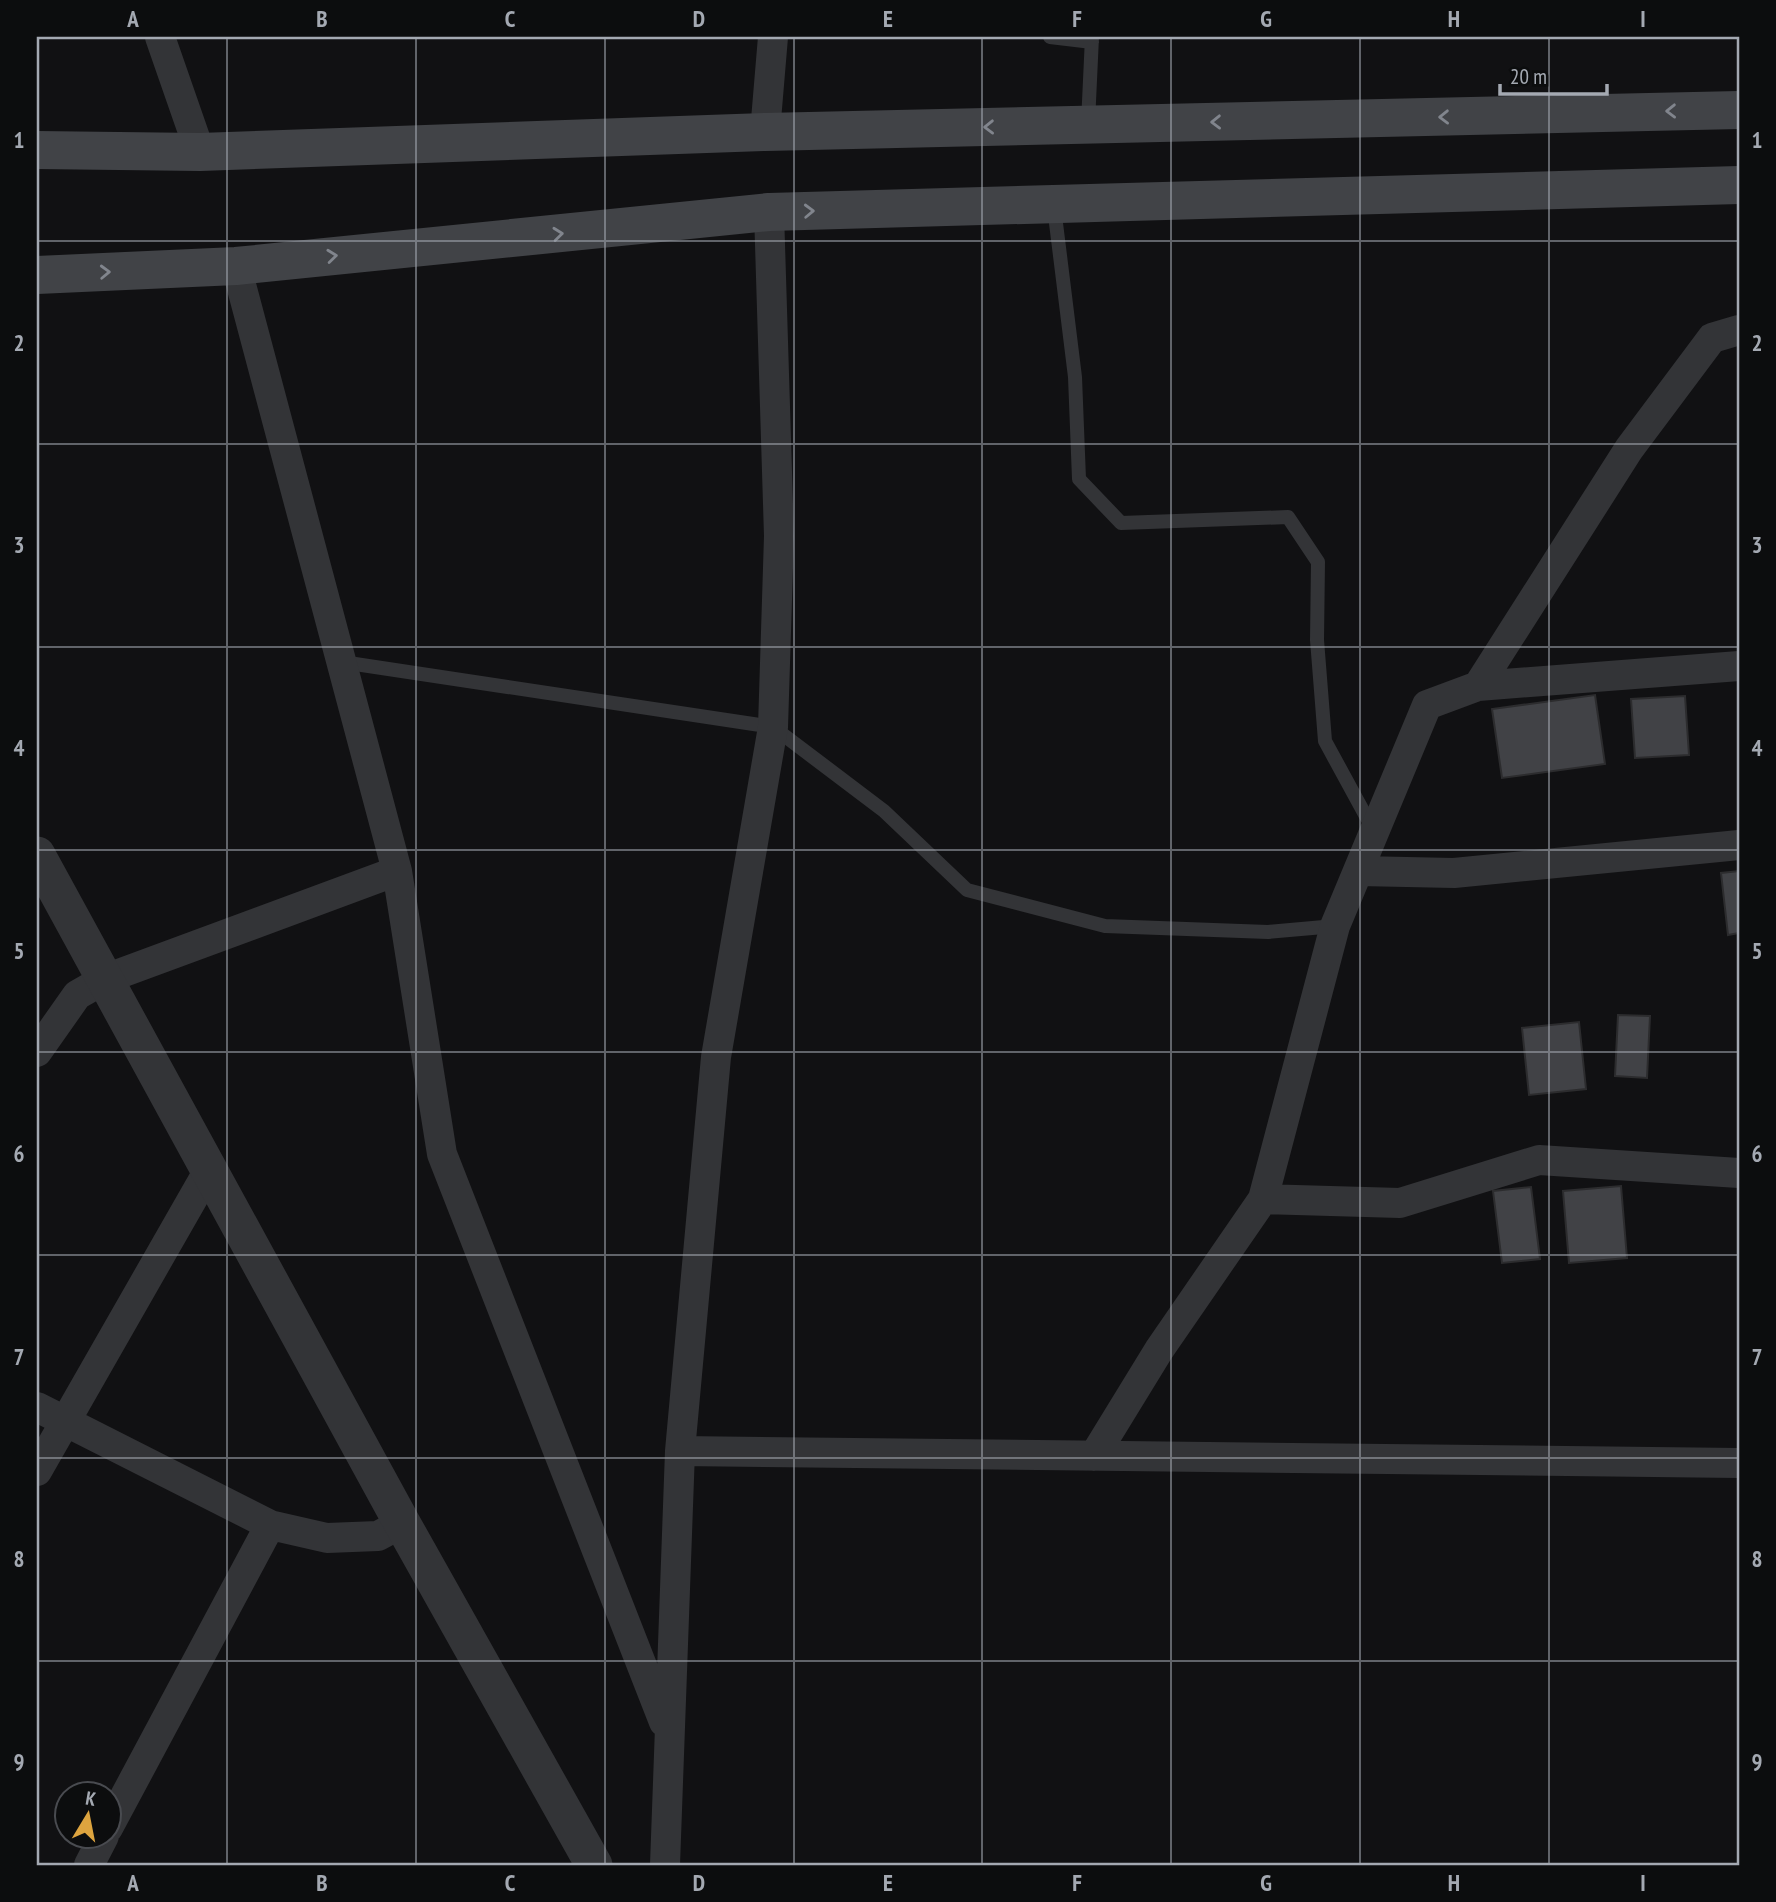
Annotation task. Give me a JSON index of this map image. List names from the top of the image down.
{
  "scale_bar": "20 m",
  "north": "top",
  "grid": {
    "columns": [
      "A",
      "B",
      "C",
      "D",
      "E",
      "F",
      "G",
      "H",
      "I"
    ],
    "rows": [
      "1",
      "2",
      "3",
      "4",
      "5",
      "6",
      "7",
      "8",
      "9"
    ]
  }
}
